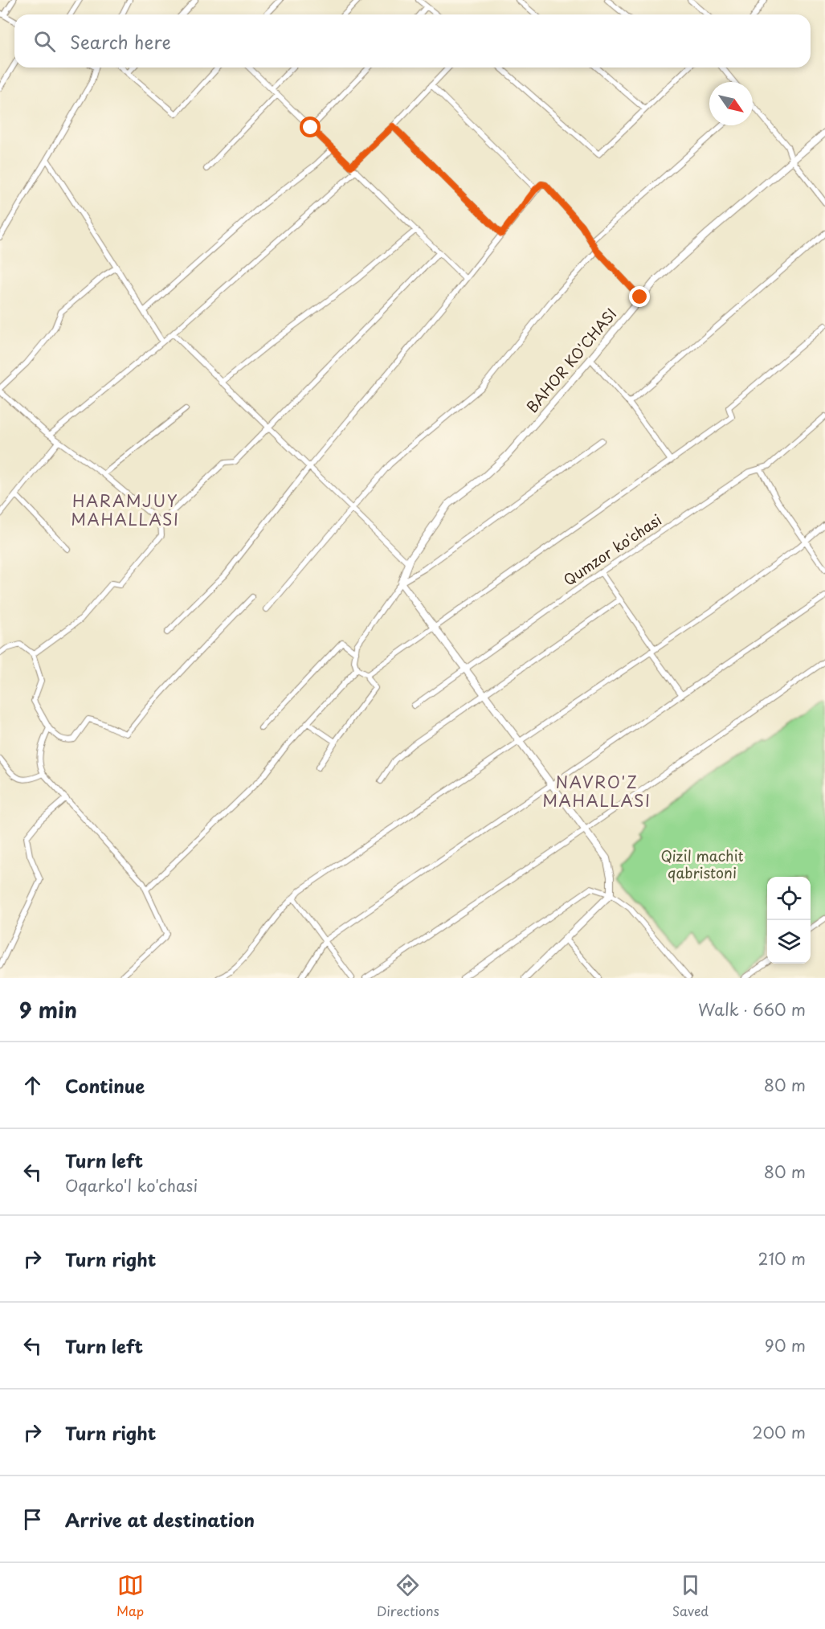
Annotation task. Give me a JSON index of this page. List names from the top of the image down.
{
  "streets": {
    "street": ["BAHOR KO'CHASI", "Qumzor ko'chasi"]
  },
  "districts": ["HARAMJUY MAHALLASI", "NAVRO'Z MAHALLASI"],
  "parks": ["Qizil machit qabristoni"],
  "north": "bottom right",
  "page": {
    "search": "Search here",
    "heading": ["9 min", "Walk · 660 m"],
    "list": [
      ["Continue", "80 m"],
      ["Turn left", "Oqarko'l ko'chasi", "80 m"],
      ["Turn right", "210 m"],
      ["Turn left", "90 m"],
      ["Turn right", "200 m"],
      "Arrive at destination"
    ],
    "nav": ["Map", "Directions", "Saved"]
  }
}
